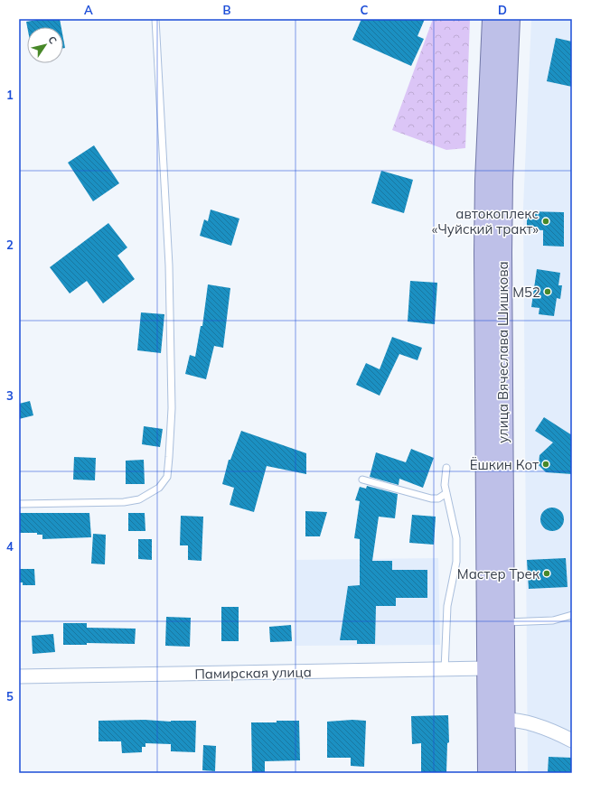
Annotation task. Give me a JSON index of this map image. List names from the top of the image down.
{
  "streets": {
    "main road": ["улица Вячеслава Шишкова"],
    "street": ["Памирская улица"]
  },
  "crossings": [
    ["улица Вячеслава Шишкова", "Памирская улица"]
  ],
  "places": [
    "автокоплекс «Чуйский тракт»",
    "М52",
    "Ёшкин Кот",
    "Мастер Трек"
  ],
  "north": "top right",
  "grid": {
    "columns": [
      "A",
      "B",
      "C",
      "D"
    ],
    "rows": [
      "1",
      "2",
      "3",
      "4",
      "5"
    ]
  }
}
